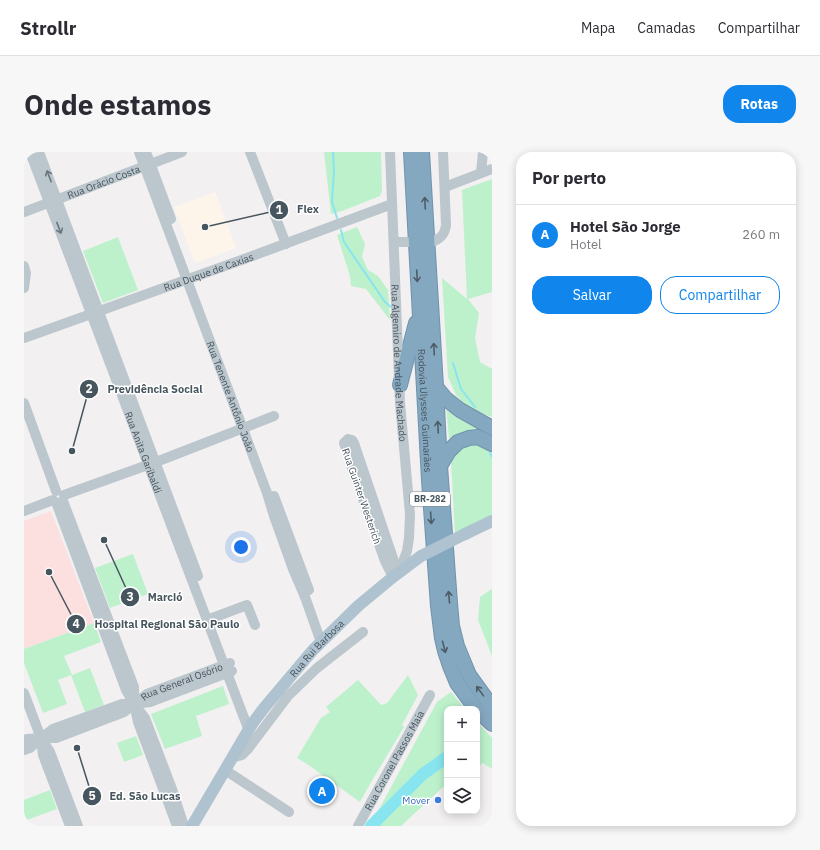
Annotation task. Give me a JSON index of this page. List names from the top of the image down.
{
  "streets": {
    "highway": ["Rodovia Ulysses Guimarães", "BR-282"],
    "main road": ["Rua Rui Barbosa"],
    "street": [
      "Rua Orácio Costa",
      "Rua Duque de Caxias",
      "Rua Algemiro de Andrade Machado",
      "Rua Tenente Antônio João",
      "Rua Anita Garibaldi",
      "Rua Guinter Westerich",
      "Rua General Osório",
      "Rua Coronel Passos Maia"
    ]
  },
  "crossings": [
    ["Rua Orácio Costa", "Rua Tenente Antônio João"],
    ["Rua Orácio Costa", "Rua Anita Garibaldi"],
    ["Rua Duque de Caxias", "Rua Algemiro de Andrade Machado"],
    ["Rua Duque de Caxias", "Rua Tenente Antônio João"],
    ["Rua Duque de Caxias", "Rua Anita Garibaldi"],
    ["Rua Algemiro de Andrade Machado", "Rua Guinter Westerich"],
    ["Rua Algemiro de Andrade Machado", "Rua Rui Barbosa"],
    ["Rua Tenente Antônio João", "Rua Rui Barbosa"],
    ["Rua Anita Garibaldi", "Rua Rui Barbosa"],
    ["Rua Anita Garibaldi", "Rua General Osório"],
    ["Rua Guinter Westerich", "Rua Rui Barbosa"]
  ],
  "places": [
    "Flex",
    "Previdência Social",
    "Marció",
    "Hospital Regional São Paulo",
    "Ed. São Lucas",
    "Mover"
  ],
  "page": {
    "header": "Strollr",
    "nav": ["Mapa", "Camadas", "Compartilhar"],
    "buttons": [
      "Rotas",
      ["Salvar", "Compartilhar"]
    ],
    "title": "Onde estamos",
    "heading": "Por perto",
    "list": [
      {
        "mark": "A",
        "name": "Hotel São Jorge",
        "note": "Hotel",
        "value": "260 m"
      }
    ],
    "map_buttons": ["+", "−"],
    "pins": "A"
  }
}
